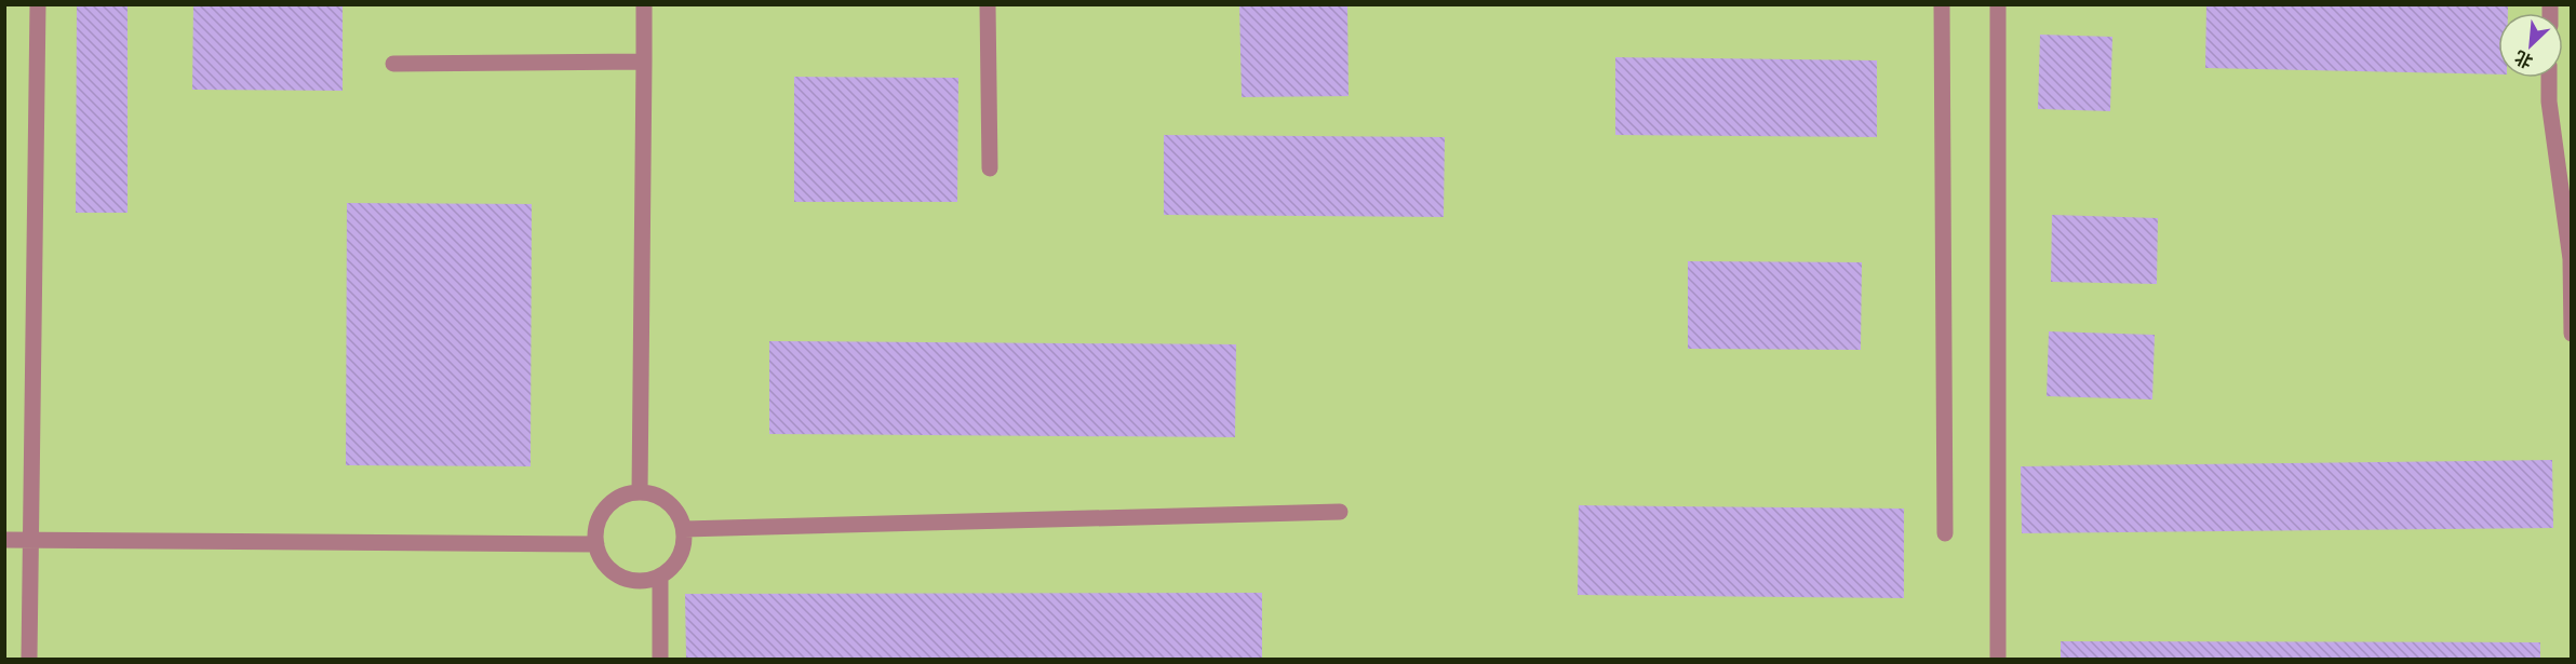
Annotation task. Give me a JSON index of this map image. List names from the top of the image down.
{
  "north": "bottom left"
}
